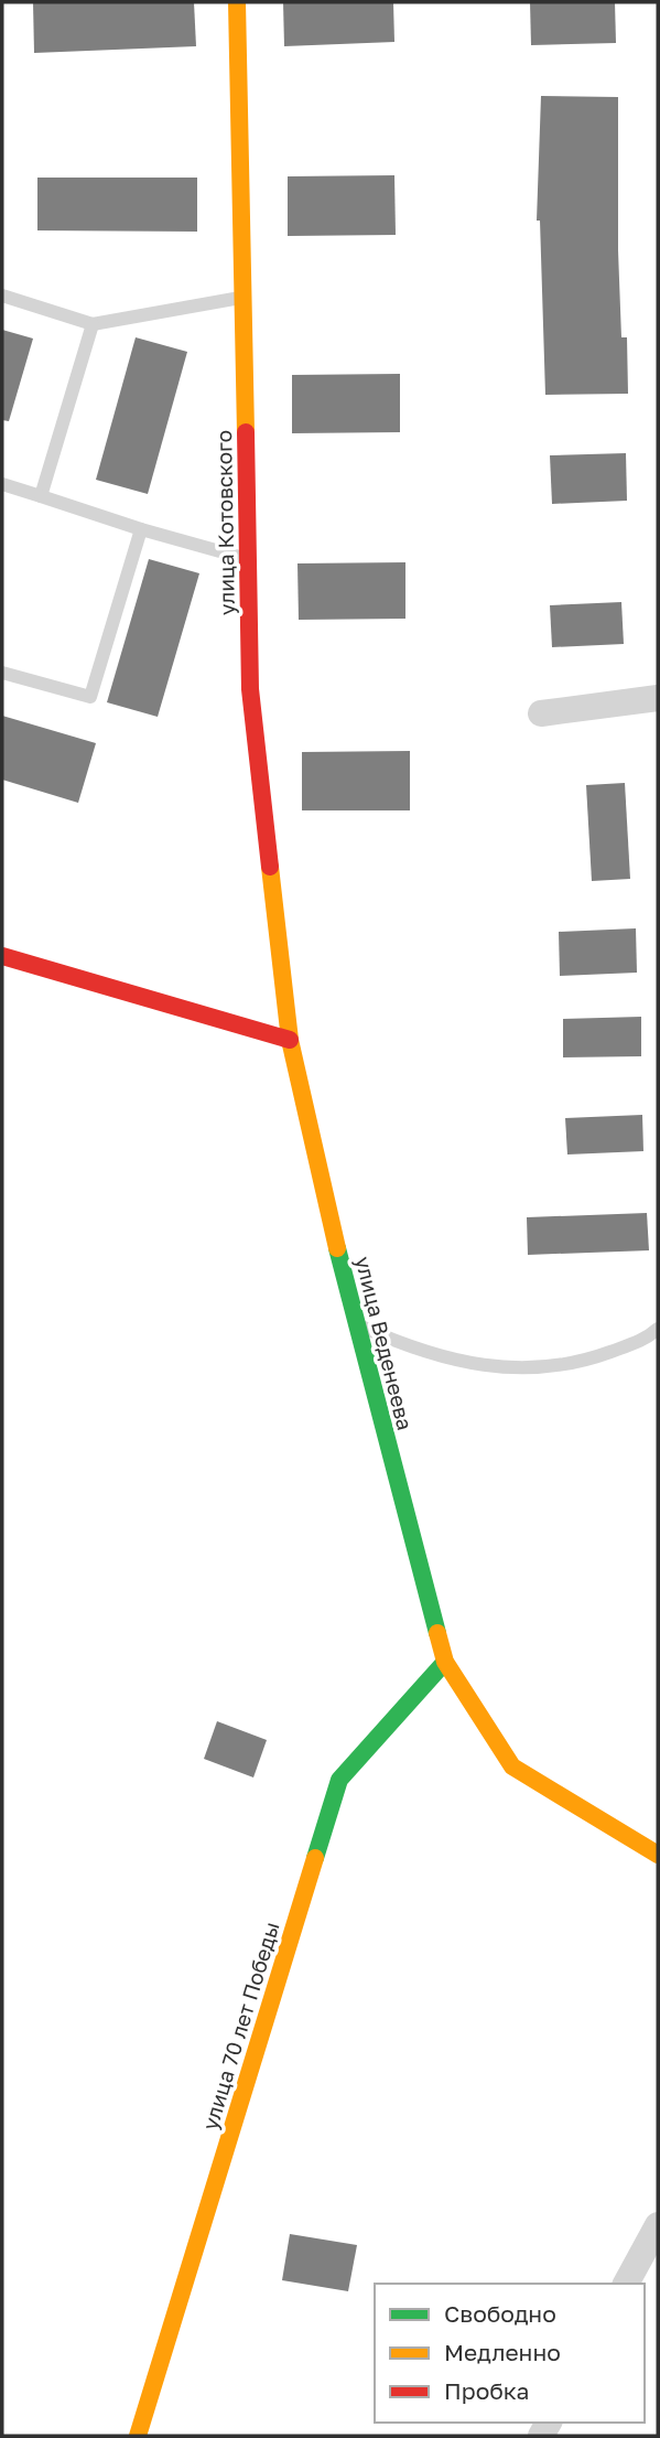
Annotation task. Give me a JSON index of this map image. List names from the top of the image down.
{
  "streets": {
    "street": ["улица Котовского", "улица Веденеева", "улица 70 лет Победы"]
  },
  "crossings": [
    ["улица Котовского", "улица Веденеева"],
    ["улица Веденеева", "улица 70 лет Победы"]
  ],
  "legend": ["Свободно", "Медленно", "Пробка"]
}
